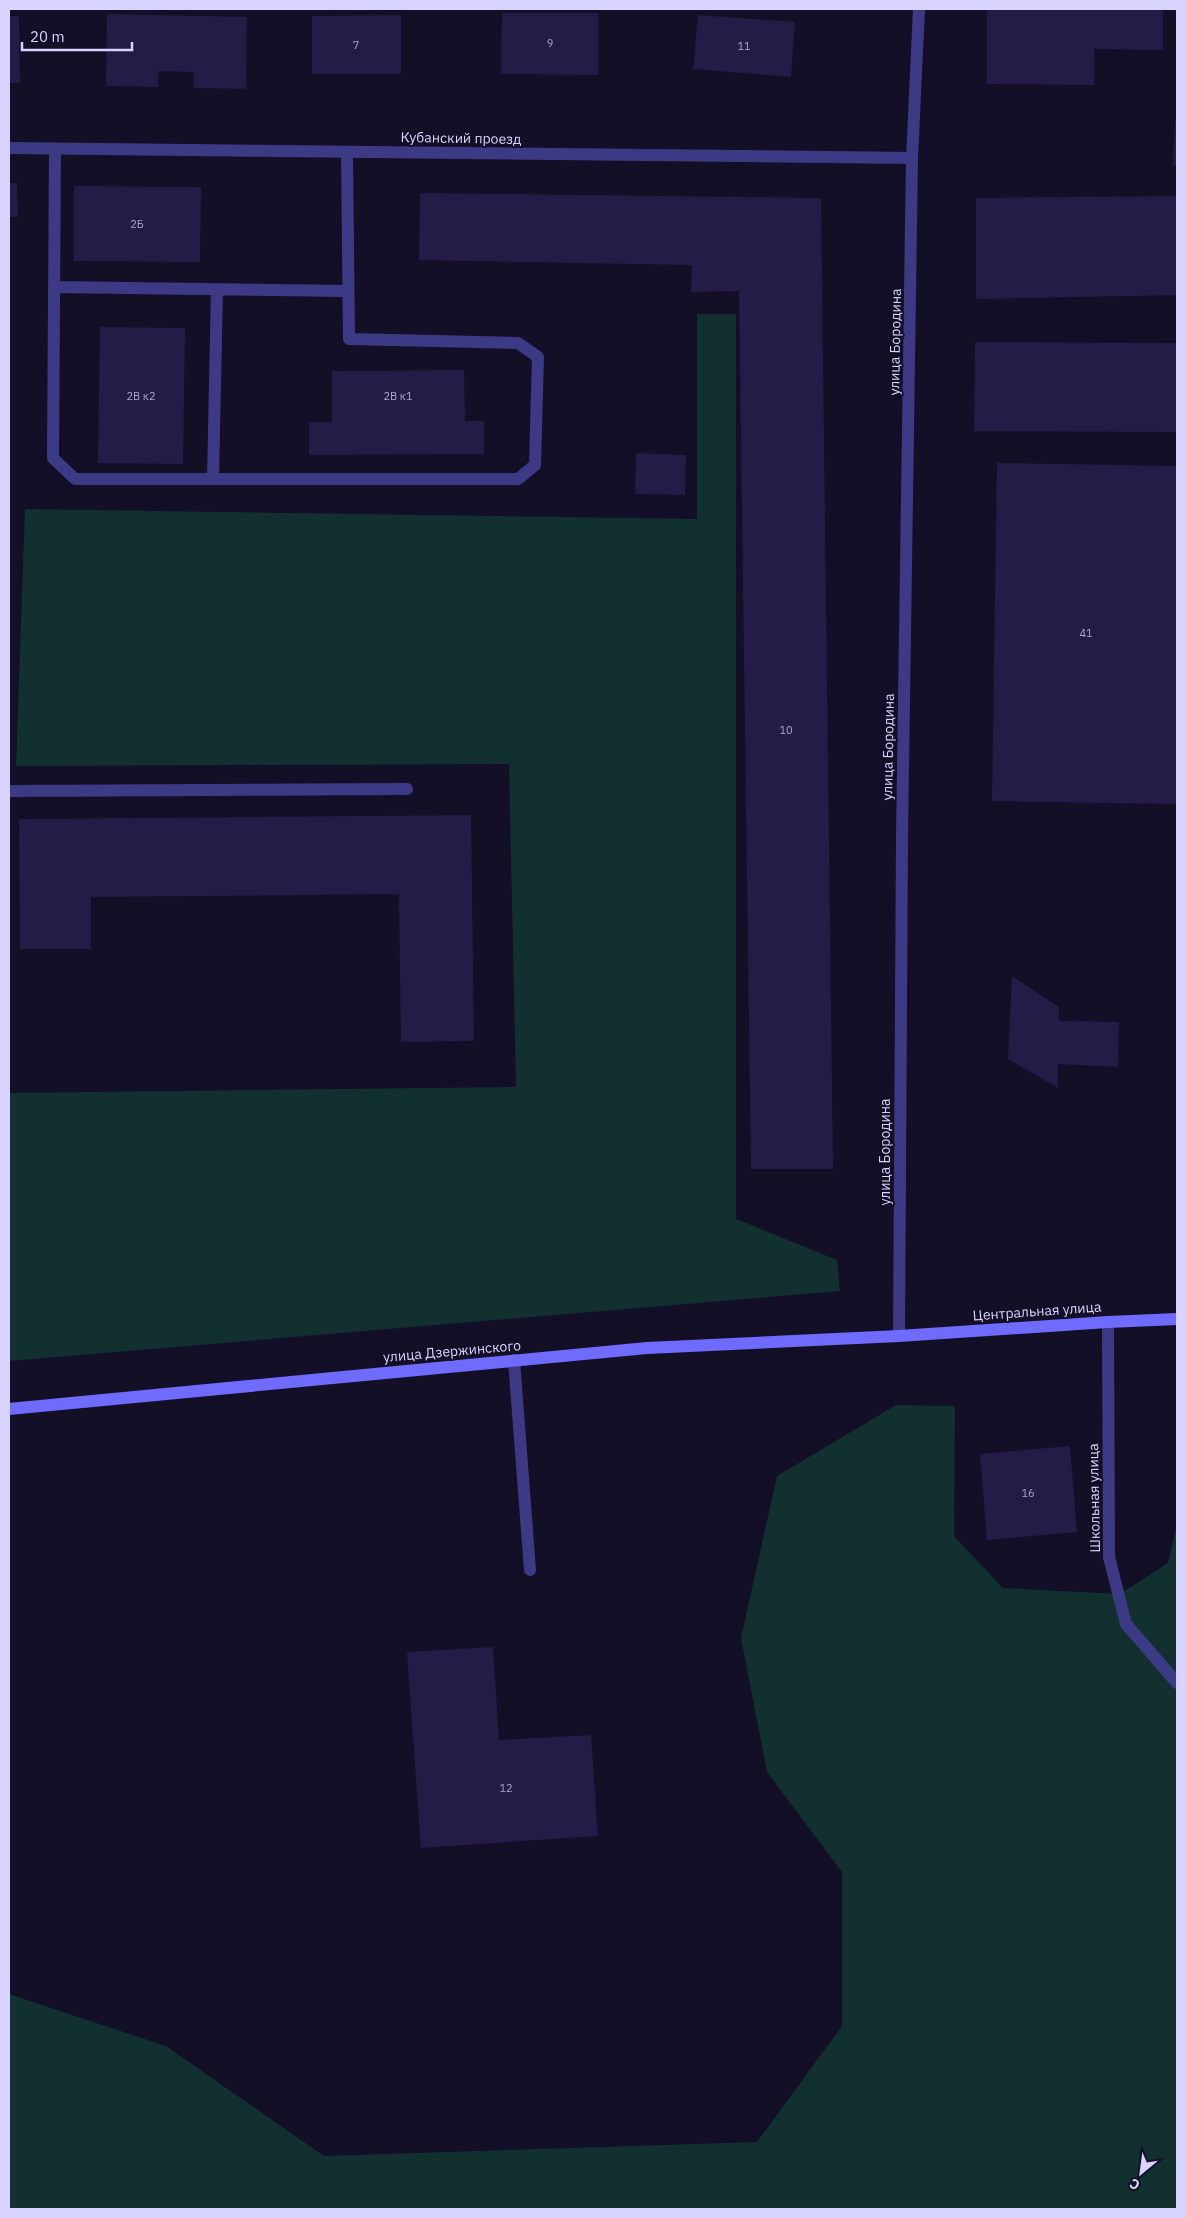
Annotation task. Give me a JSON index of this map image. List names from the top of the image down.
{
  "streets": {
    "main road": ["Центральная улица", "улица Дзержинского"],
    "street": ["Кубанский проезд", "улица Бородина", "Школьная улица"]
  },
  "crossings": [
    ["Кубанский проезд", "улица Бородина"],
    ["улица Бородина", "Центральная улица"],
    ["улица Бородина", "улица Дзержинского"],
    ["Центральная улица", "улица Дзержинского"],
    ["Центральная улица", "Школьная улица"]
  ],
  "house_numbers": [
    "9",
    "7",
    "11",
    "2Б",
    "2В к2",
    "2В к1",
    "41",
    "10",
    "16",
    "12"
  ],
  "scale_bar": "20 m",
  "north": "bottom left"
}
